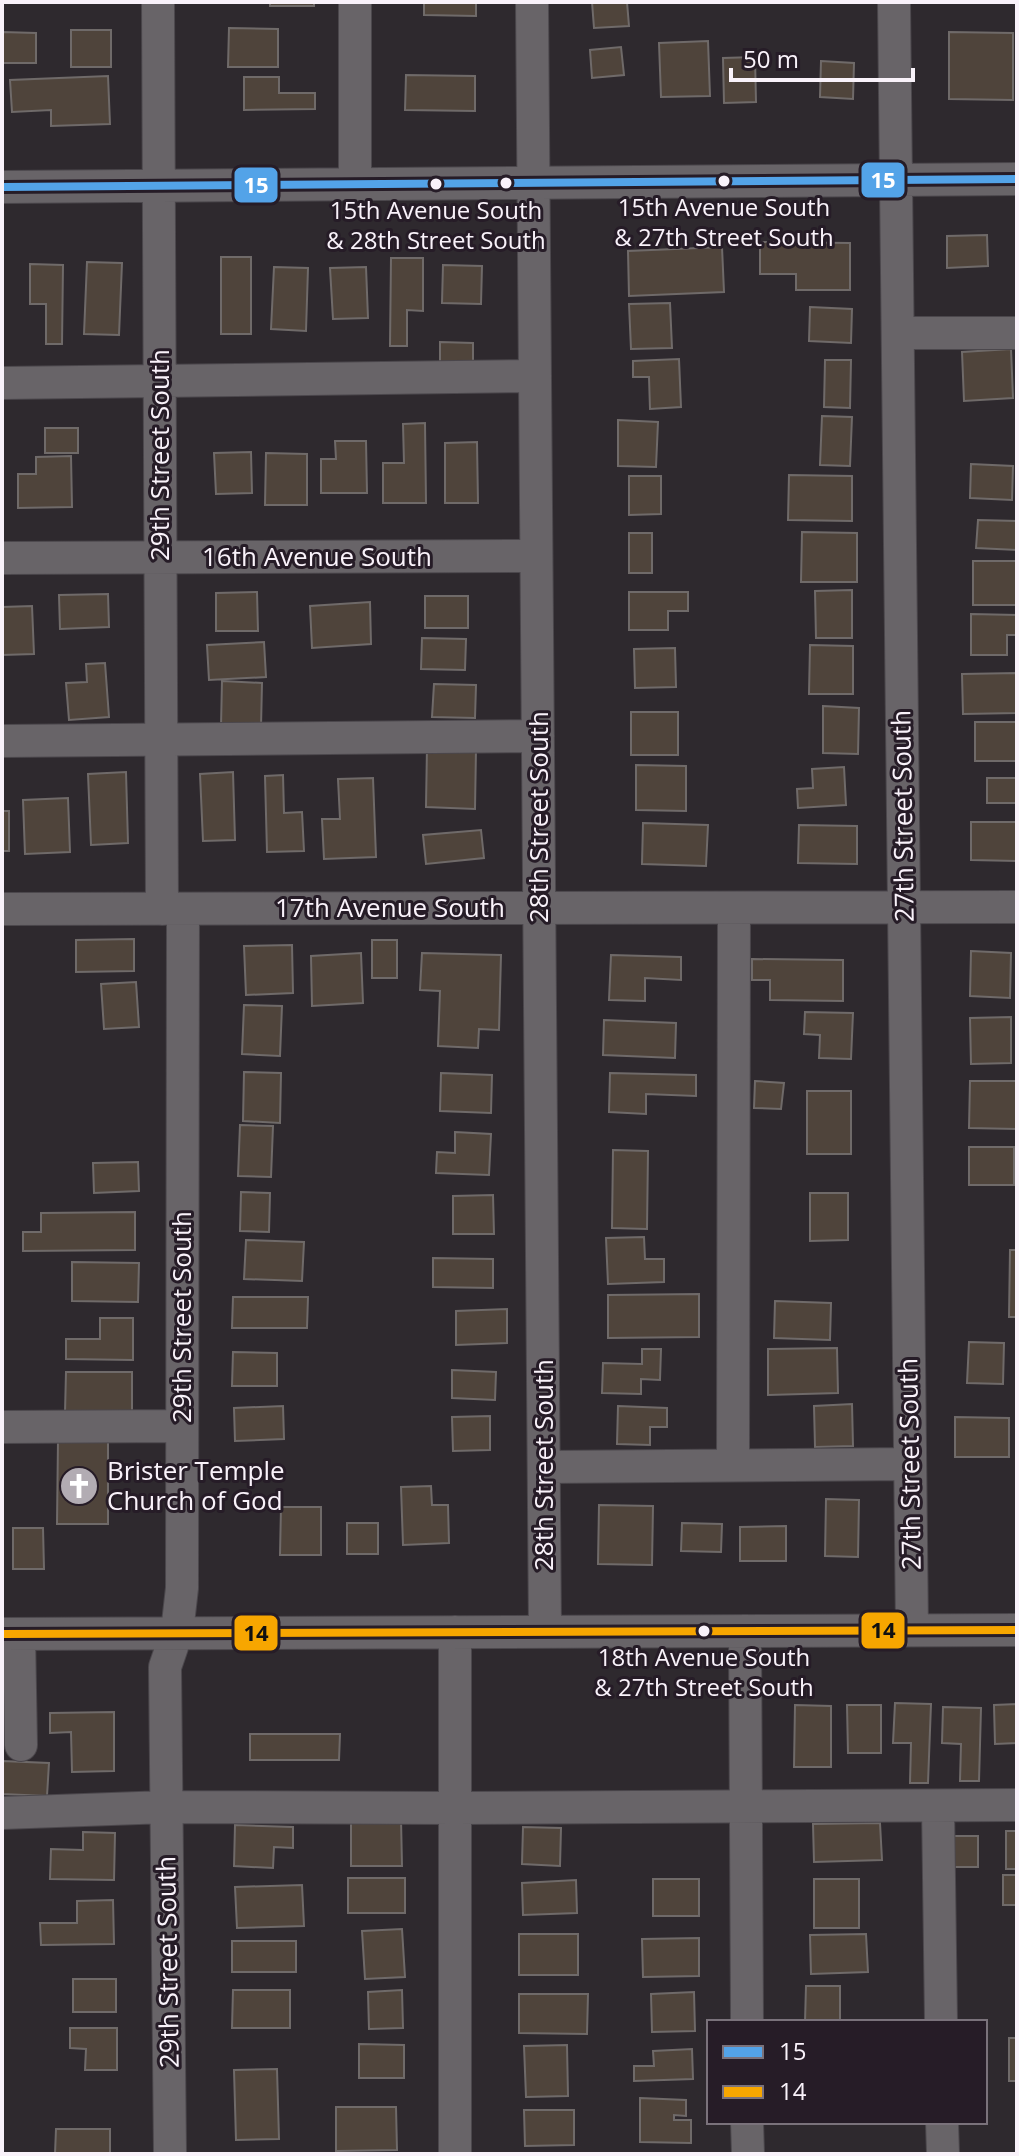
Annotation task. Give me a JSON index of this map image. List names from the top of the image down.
{
  "streets": {
    "street": [
      "29th Street South",
      "16th Avenue South",
      "27th Street South",
      "28th Street South",
      "17th Avenue South"
    ]
  },
  "crossings": [
    ["29th Street South", "16th Avenue South"],
    ["29th Street South", "17th Avenue South"],
    ["16th Avenue South", "28th Street South"],
    ["27th Street South", "17th Avenue South"],
    ["28th Street South", "17th Avenue South"]
  ],
  "places": {
    "other": ["15th Avenue South & 27th Street South", "15th Avenue South & 28th Street South", "18th Avenue South & 27th Street South"],
    "church": ["Brister Temple Church of God"]
  },
  "lines": ["transit line 15", "transit line 14"],
  "legend": ["15", "14"],
  "scale_bar": "50 m"
}
